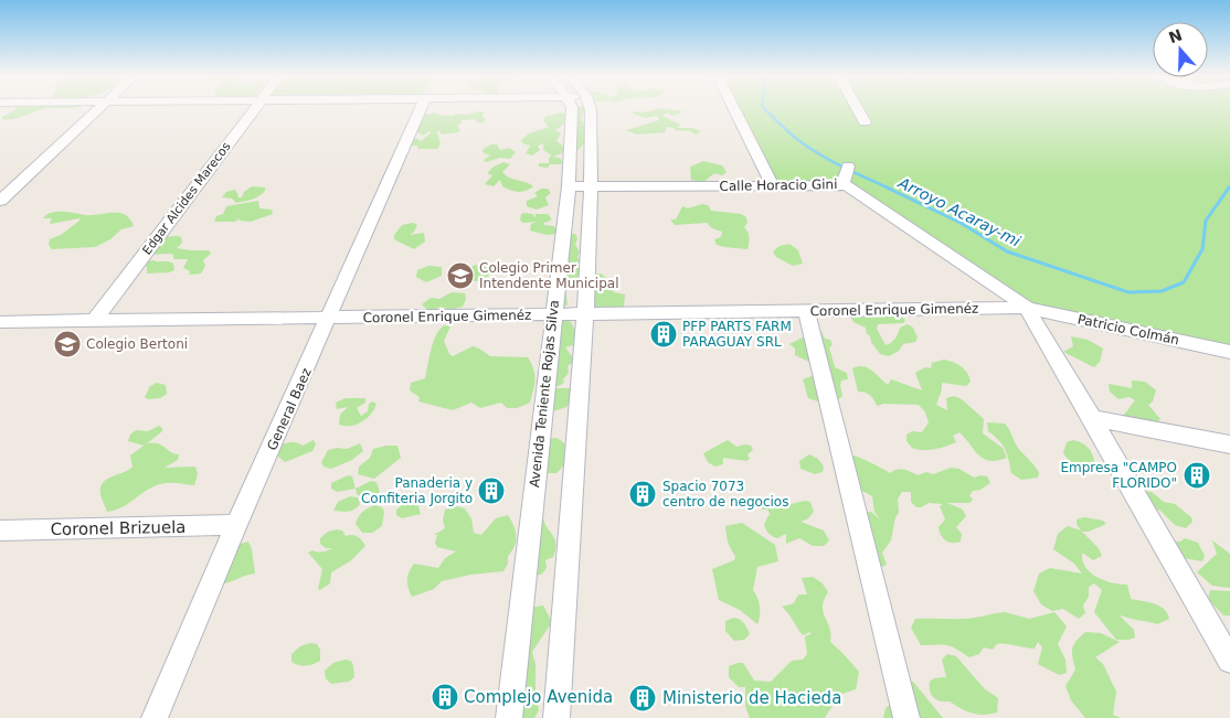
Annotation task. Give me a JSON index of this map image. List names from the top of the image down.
{
  "streets": {
    "street": [
      "Calle Horacio Gini",
      "Edgar Alcides Marecos",
      "Coronel Enrique Gimenéz",
      "Patricio Colmán",
      "Avenida Teniente Rojas Silva",
      "General Baez",
      "Coronel Brizuela"
    ]
  },
  "crossings": [
    ["Calle Horacio Gini", "Coronel Enrique Gimenéz"],
    ["Calle Horacio Gini", "Patricio Colmán"],
    ["Edgar Alcides Marecos", "Coronel Enrique Gimenéz"],
    ["Coronel Enrique Gimenéz", "Patricio Colmán"],
    ["Coronel Enrique Gimenéz", "Avenida Teniente Rojas Silva"],
    ["Coronel Enrique Gimenéz", "General Baez"],
    ["General Baez", "Coronel Brizuela"]
  ],
  "water": ["Arroyo Acaray-mi"],
  "places": {
    "school or university": ["Colegio Primer Intendente Municipal", "Colegio Bertoni"],
    "building": [
      "PFP PARTS FARM PARAGUAY SRL",
      "Empresa \"CAMPO FLORIDO\"",
      "Panaderia y Confiteria Jorgito",
      "Spacio 7073 centro de negocios",
      "Complejo Avenida",
      "Ministerio de Hacieda"
    ]
  },
  "north": "top"
}
